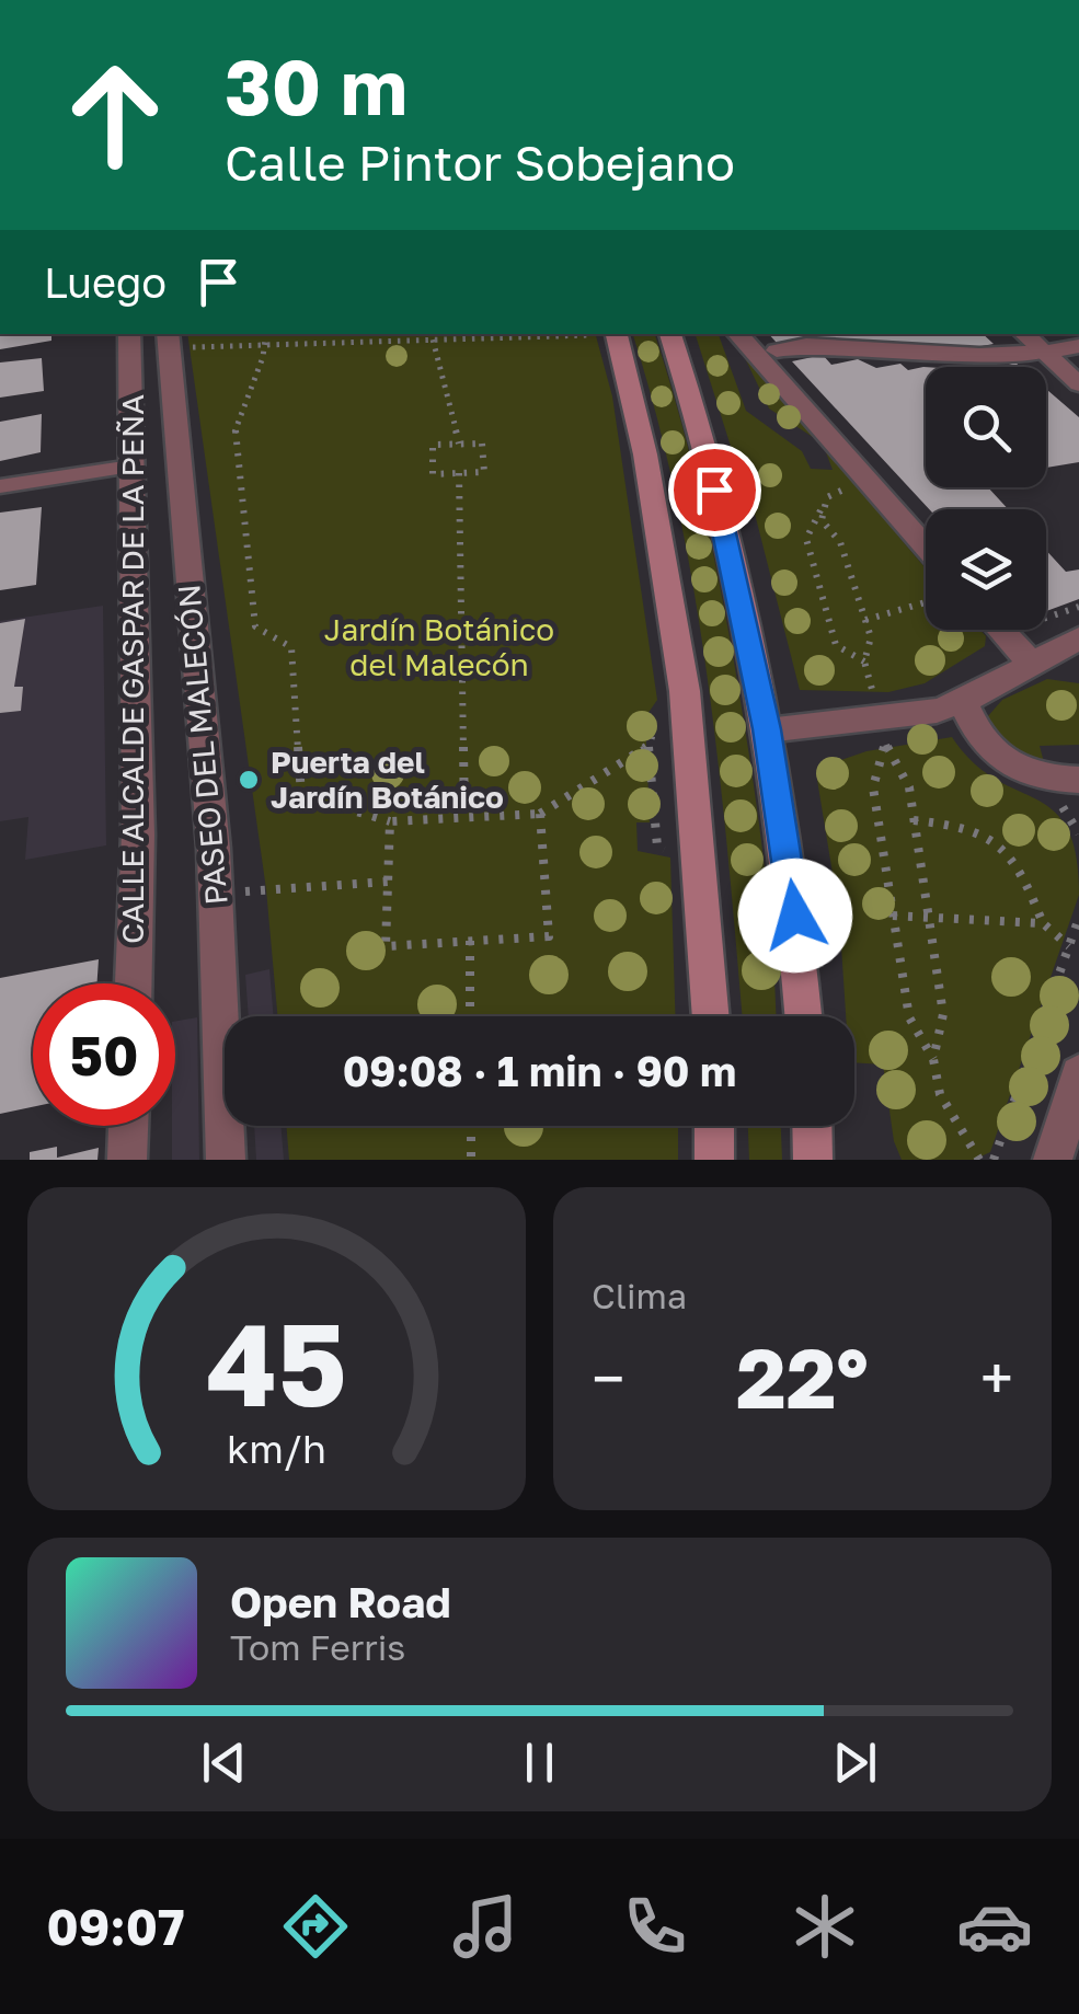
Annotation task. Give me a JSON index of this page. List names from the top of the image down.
{
  "streets": {
    "street": ["CALLE ALCALDE GASPAR DE LA PEÑA", "PASEO DEL MALECÓN"]
  },
  "parks": ["Jardín Botánico del Malecón"],
  "places": ["Puerta del Jardín Botánico"],
  "page": {
    "turn": ["30 m", "Calle Pintor Sobejano"],
    "then": "Luego",
    "limit": "50",
    "trip": "09:08 · 1 min · 90 m",
    "tile": "Clima",
    "heat": ["−", "22°", "+"],
    "song": ["Open Road", "Tom Ferris"],
    "tabs": "09:07",
    "gauge": ["45", "km/h"]
  }
}
